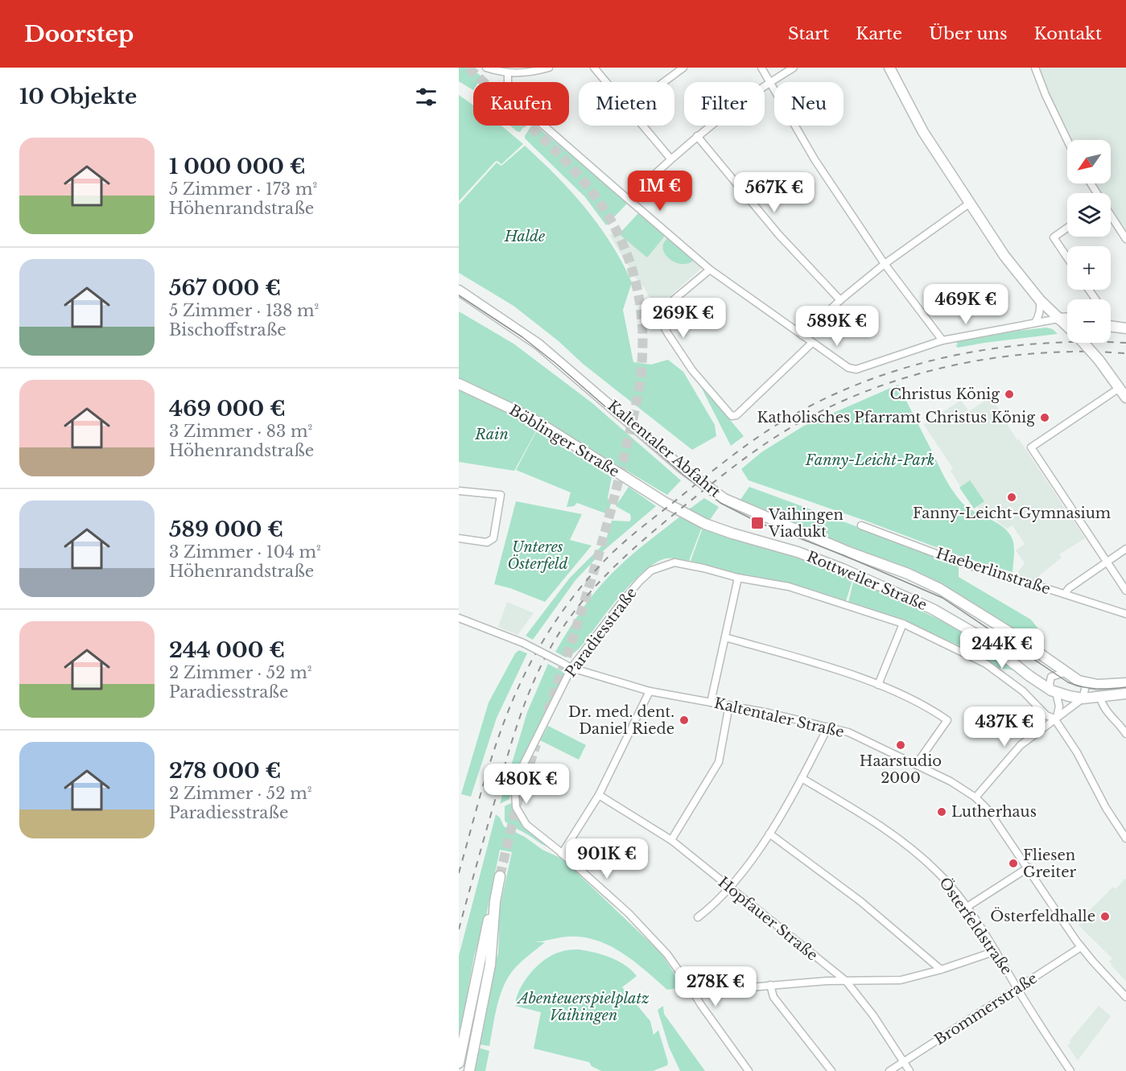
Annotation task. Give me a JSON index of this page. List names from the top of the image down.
{
  "streets": {
    "main road": ["Böblinger Straße", "Kaltentaler Abfahrt", "Rottweiler Straße"],
    "street": [
      "Haeberlinstraße",
      "Paradiesstraße",
      "Kaltentaler Straße",
      "Hopfauer Straße",
      "Österfeldstraße",
      "Brommerstraße"
    ]
  },
  "crossings": [
    ["Böblinger Straße", "Rottweiler Straße"],
    ["Paradiesstraße", "Kaltentaler Straße"],
    ["Kaltentaler Straße", "Brommerstraße"],
    ["Hopfauer Straße", "Brommerstraße"],
    ["Österfeldstraße", "Brommerstraße"]
  ],
  "parks": [
    "Halde",
    "Rain",
    "Fanny-Leicht-Park",
    "Unteres Österfeld",
    "Abenteuerspielplatz Vaihingen"
  ],
  "places": {
    "other": [
      "Christus König",
      "Katholisches Pfarramt Christus König",
      "Fanny-Leicht-Gymnasium",
      "Dr. med. dent. Daniel Riede",
      "Haarstudio 2000",
      "Lutherhaus",
      "Fliesen Greiter",
      "Österfeldhalle"
    ],
    "transit": ["Vaihingen Viadukt"]
  },
  "north": "bottom left",
  "page": {
    "header": "Doorstep",
    "nav": [
      "Start",
      "Karte",
      "Über uns",
      "Kontakt"
    ],
    "heading": "10 Objekte",
    "chip": [
      "Kaufen",
      "Mieten",
      "Filter",
      "Neu"
    ],
    "list": [
      {
        "name": "1 000 000 €",
        "note": "5 Zimmer · 173 m² · Höhenrandstraße"
      },
      {
        "name": "567 000 €",
        "note": "5 Zimmer · 138 m² · Bischoffstraße"
      },
      {
        "name": "469 000 €",
        "note": "3 Zimmer · 83 m² · Höhenrandstraße"
      },
      {
        "name": "589 000 €",
        "note": "3 Zimmer · 104 m² · Höhenrandstraße"
      },
      {
        "name": "244 000 €",
        "note": "2 Zimmer · 52 m² · Paradiesstraße"
      },
      {
        "name": "278 000 €",
        "note": "2 Zimmer · 52 m² · Paradiesstraße"
      }
    ],
    "map_buttons": ["+", "−"],
    "price": [
      "1M €",
      "567K €",
      "469K €",
      "269K €",
      "589K €",
      "244K €",
      "437K €",
      "480K €",
      "901K €",
      "278K €"
    ]
  }
}
